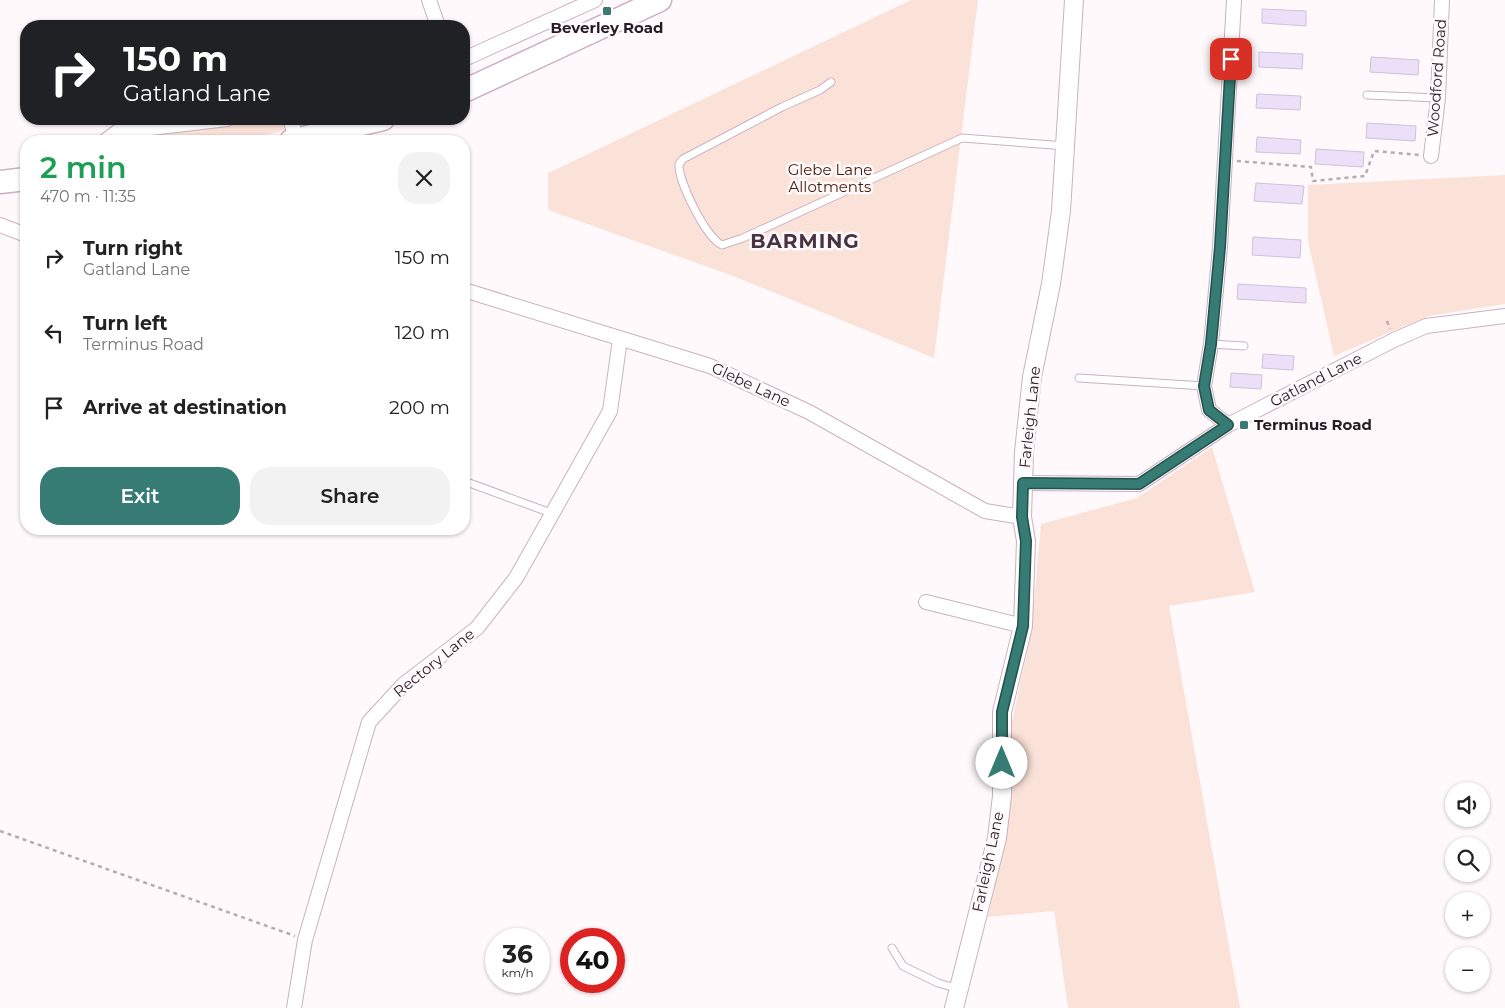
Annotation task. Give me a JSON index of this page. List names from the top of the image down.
{
  "streets": {
    "street": [
      "Woodford Road",
      "Gatland Lane",
      "Glebe Lane",
      "Farleigh Lane",
      "Rectory Lane"
    ]
  },
  "crossings": [
    ["Gatland Lane", "Farleigh Lane"],
    ["Glebe Lane", "Farleigh Lane"],
    ["Glebe Lane", "Rectory Lane"]
  ],
  "districts": ["BARMING"],
  "parks": ["Glebe Lane Allotments"],
  "places": {
    "transit": ["Beverley Road", "Terminus Road"]
  },
  "page": {
    "turn": ["150 m", "Gatland Lane"],
    "heading": ["2 min", "470 m · 11:35"],
    "list": [
      {
        "name": "Turn right",
        "note": "Gatland Lane",
        "value": "150 m"
      },
      {
        "name": "Turn left",
        "note": "Terminus Road",
        "value": "120 m"
      },
      {
        "name": "Arrive at destination",
        "value": "200 m"
      }
    ],
    "buttons": ["Exit", "Share"],
    "map_buttons": ["+", "−"],
    "speed": "36 km/h",
    "limit": "40"
  }
}
